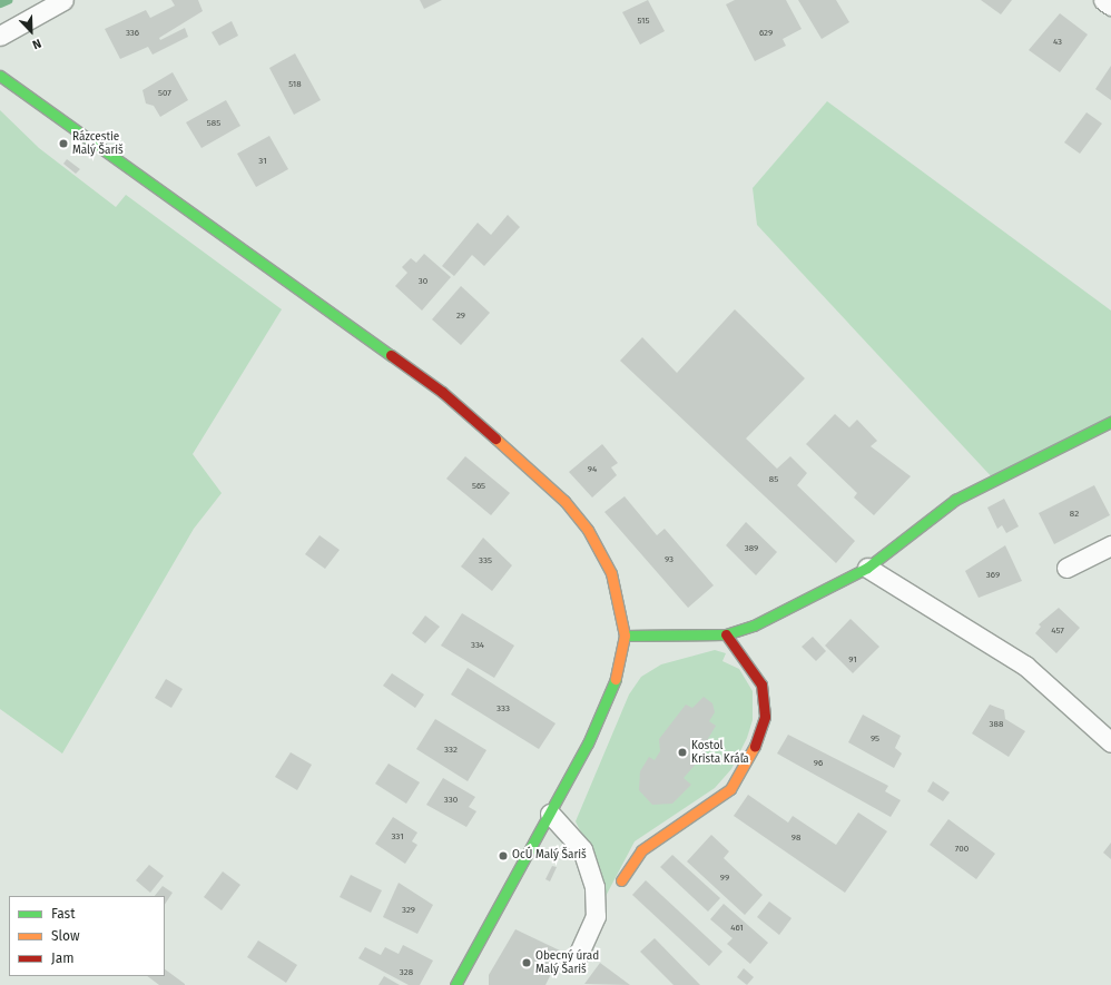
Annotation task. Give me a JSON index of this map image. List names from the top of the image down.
{
  "places": [
    "Rázcestie Malý Šariš",
    "Kostol Krista Kráľa",
    "OcÚ Malý Šariš",
    "Obecný úrad Malý Šariš"
  ],
  "house_numbers": [
    "515",
    "336",
    "629",
    "43",
    "518",
    "507",
    "585",
    "31",
    "30",
    "29",
    "94",
    "85",
    "565",
    "82",
    "389",
    "93",
    "335",
    "369",
    "457",
    "334",
    "91",
    "333",
    "388",
    "95",
    "332",
    "96",
    "330",
    "331",
    "98",
    "700",
    "99",
    "329",
    "461",
    "328"
  ],
  "legend": ["Fast", "Slow", "Jam"],
  "north": "bottom right"
}
